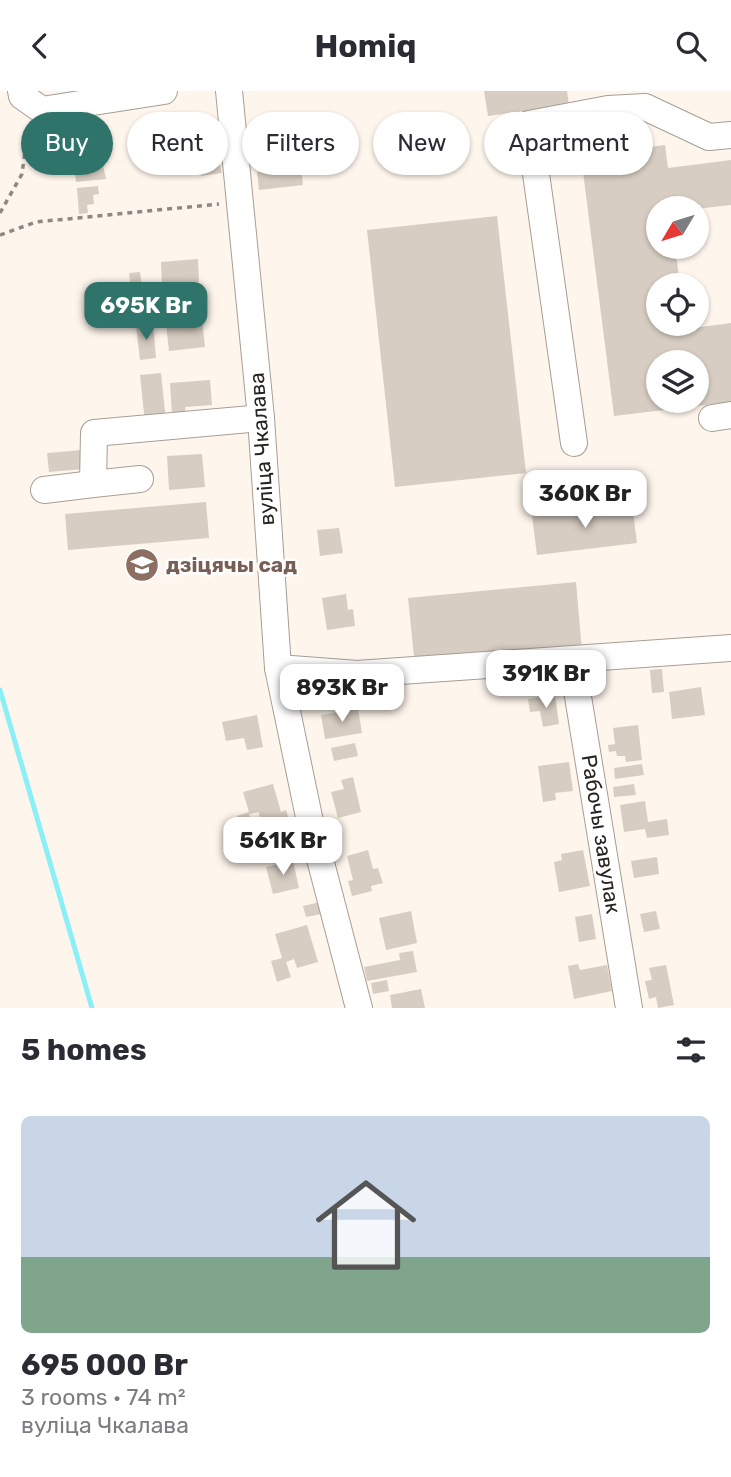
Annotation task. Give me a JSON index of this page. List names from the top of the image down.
{
  "streets": {
    "street": ["вуліца Чкалава", "Рабочы завулак"]
  },
  "places": {
    "school or university": ["дзіцячы сад"]
  },
  "north": "bottom left",
  "page": {
    "header": "Homiq",
    "chip": [
      "Buy",
      "Rent",
      "Filters",
      "New",
      "Apartment"
    ],
    "price": [
      "695K Br",
      "360K Br",
      "391K Br",
      "893K Br",
      "561K Br"
    ],
    "heading": "5 homes",
    "list": [
      {
        "name": "695 000 Br",
        "note": "3 rooms · 74 m² · вуліца Чкалава"
      }
    ]
  }
}
